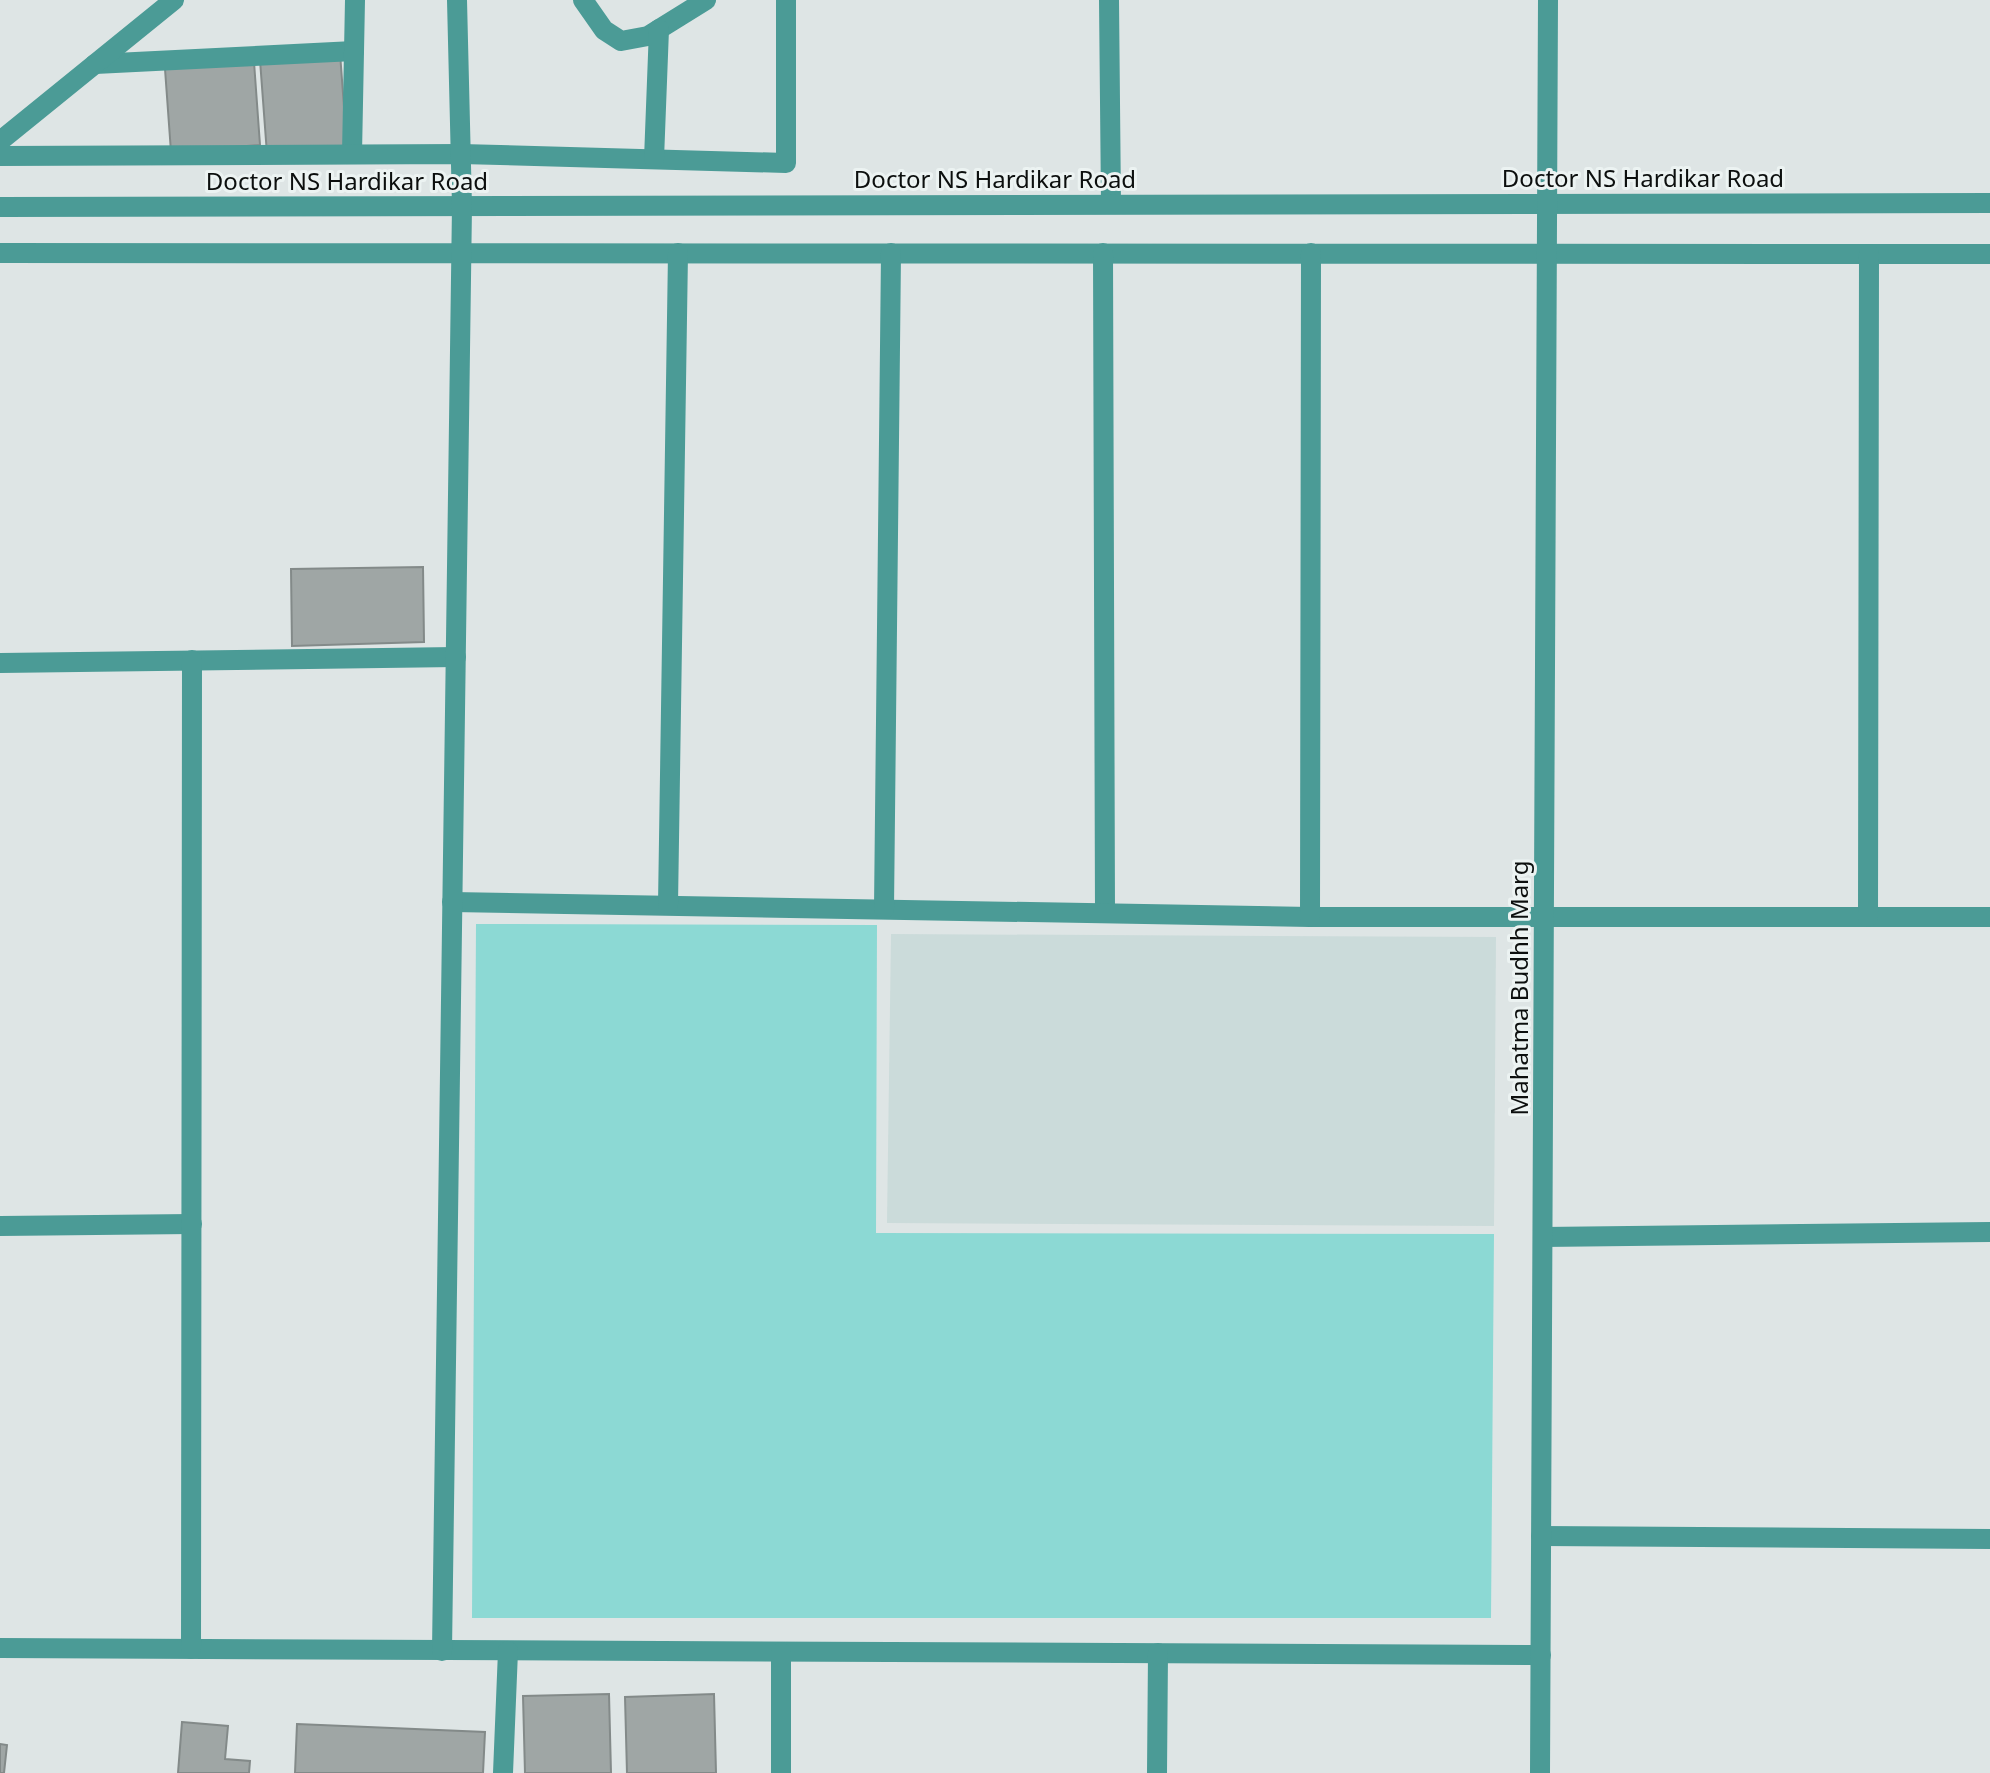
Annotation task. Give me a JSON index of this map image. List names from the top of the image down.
{
  "streets": {
    "street": ["Doctor NS Hardikar Road", "Mahatma Budhh Marg"]
  },
  "crossings": [
    ["Doctor NS Hardikar Road", "Mahatma Budhh Marg"]
  ]
}
